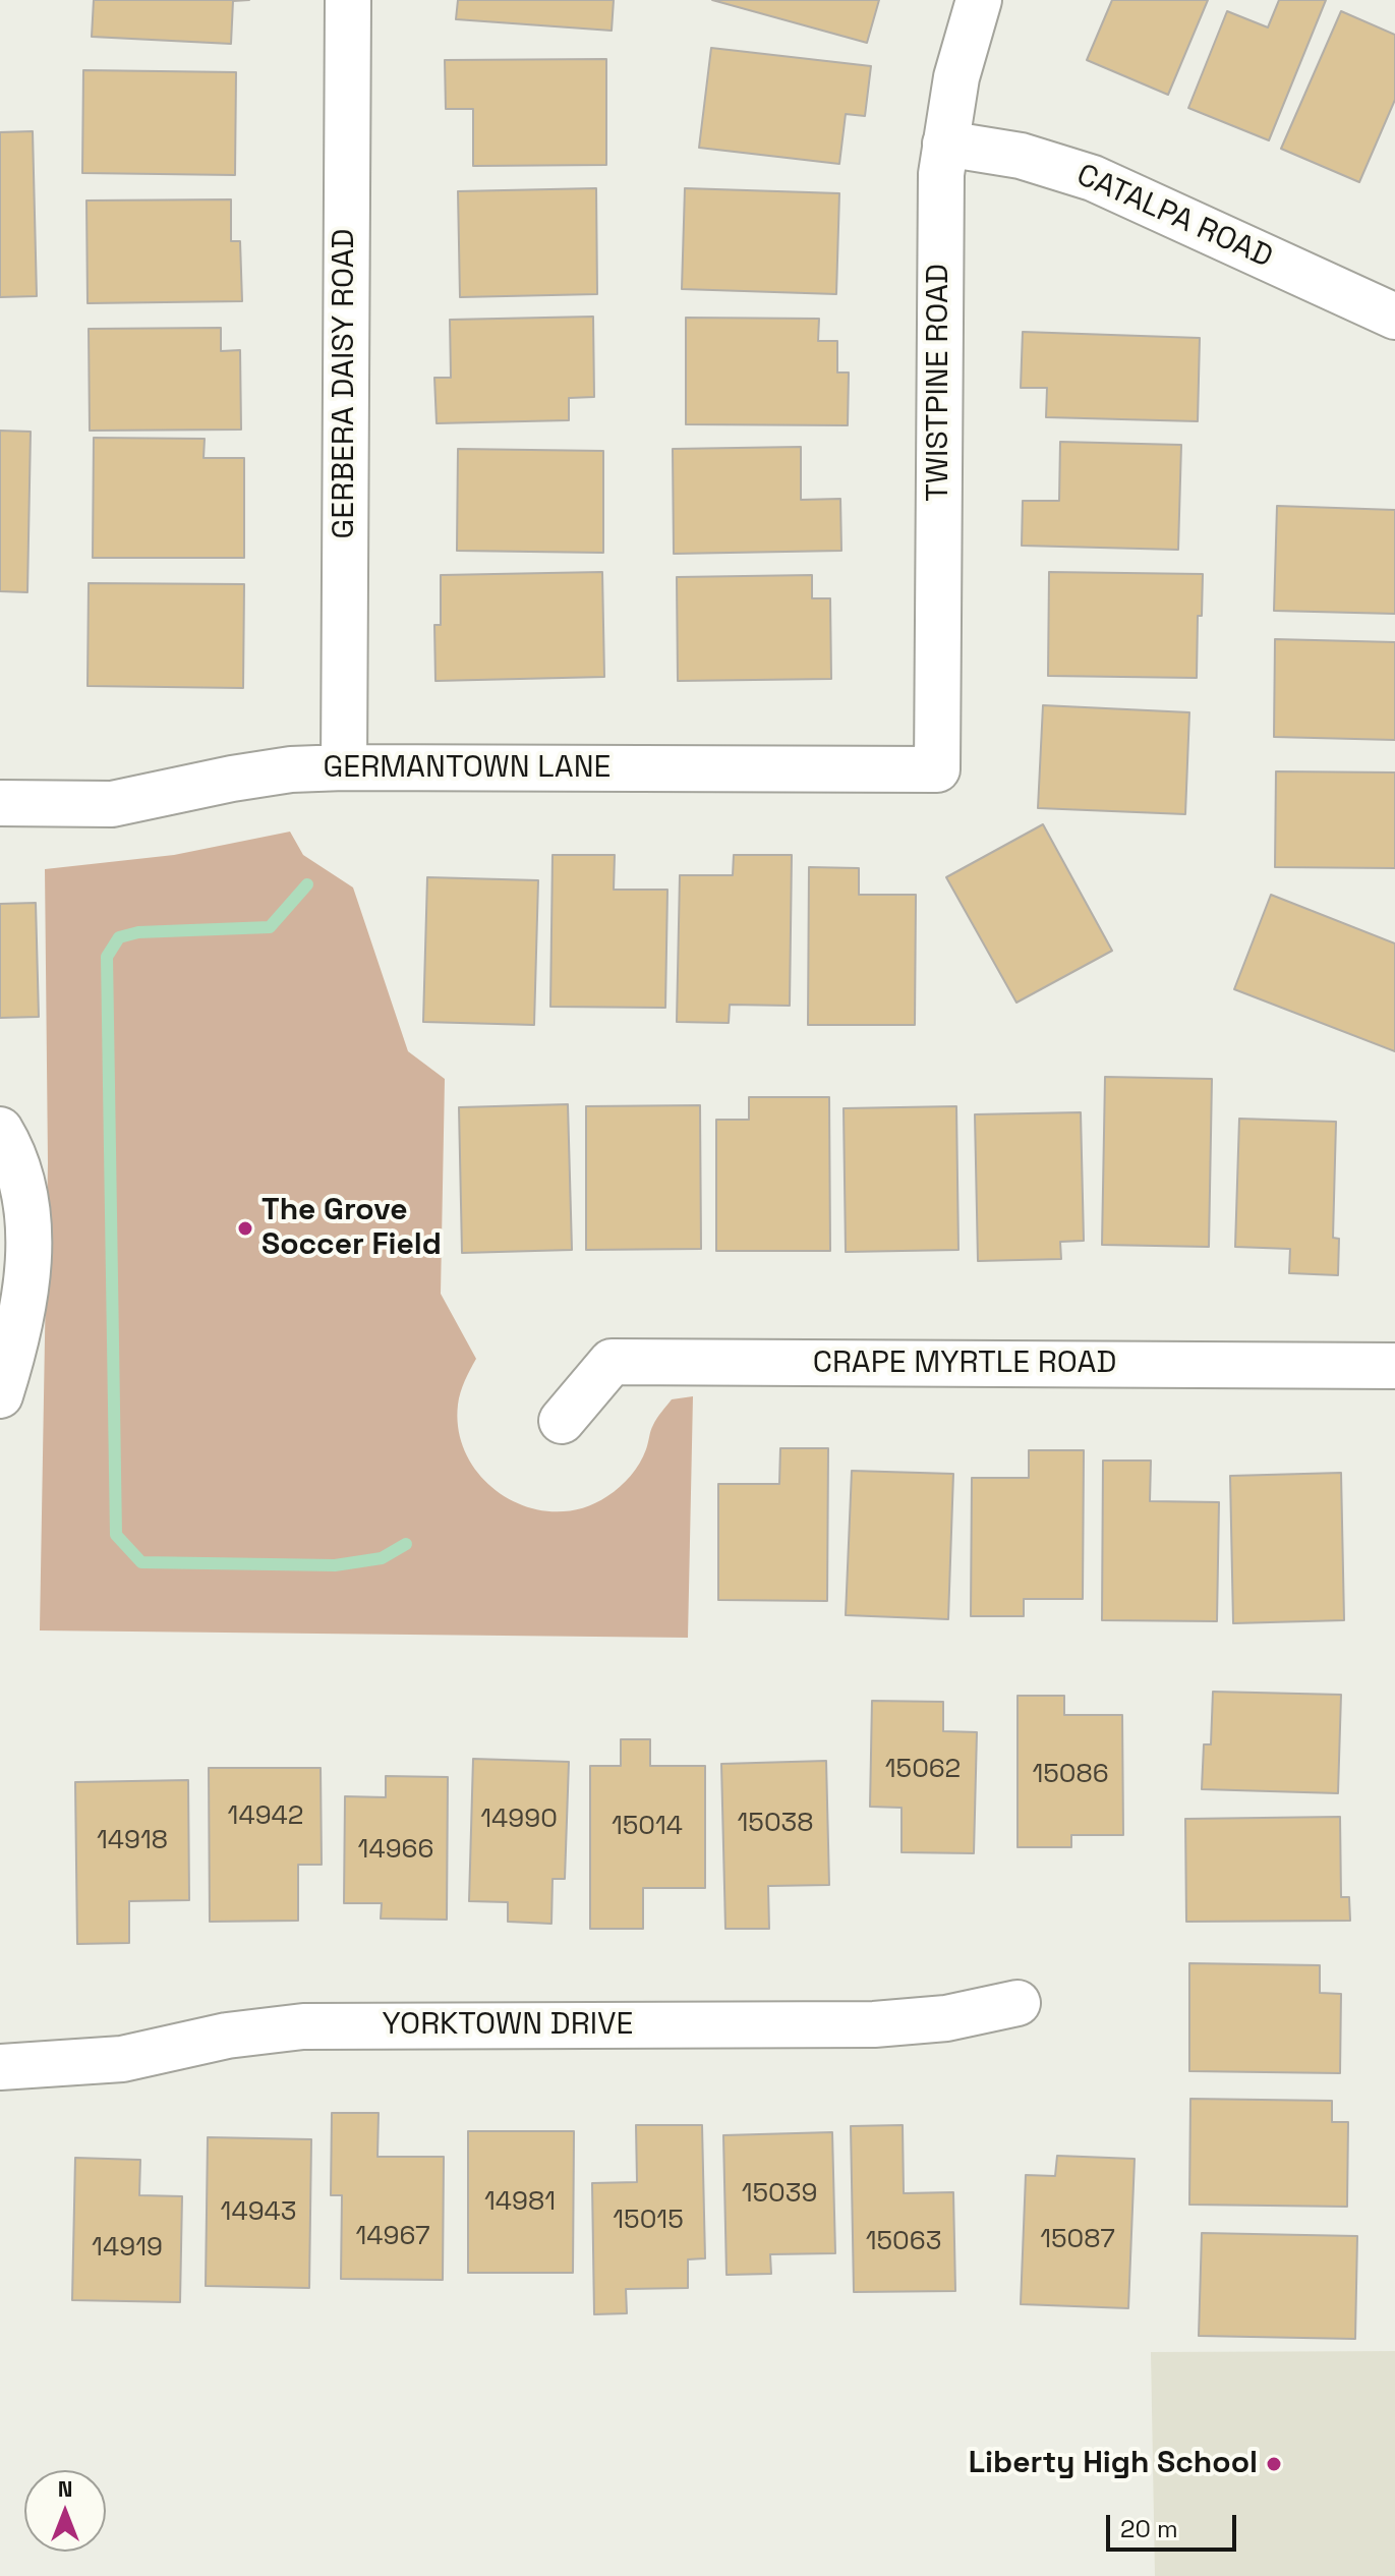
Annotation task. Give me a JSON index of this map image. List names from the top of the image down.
{
  "streets": {
    "street": [
      "CATALPA ROAD",
      "TWISTPINE ROAD",
      "GERBERA DAISY ROAD",
      "GERMANTOWN LANE",
      "CRAPE MYRTLE ROAD",
      "YORKTOWN DRIVE"
    ]
  },
  "crossings": [
    ["CATALPA ROAD", "TWISTPINE ROAD"],
    ["TWISTPINE ROAD", "GERMANTOWN LANE"],
    ["GERBERA DAISY ROAD", "GERMANTOWN LANE"]
  ],
  "places": ["The Grove Soccer Field", "Liberty High School"],
  "house_numbers": [
    "15062",
    "15086",
    "14942",
    "14990",
    "15038",
    "15014",
    "14918",
    "14966",
    "15039",
    "14981",
    "14943",
    "15015",
    "14967",
    "15087",
    "15063",
    "14919"
  ],
  "scale_bar": "20 m",
  "north": "top"
}
